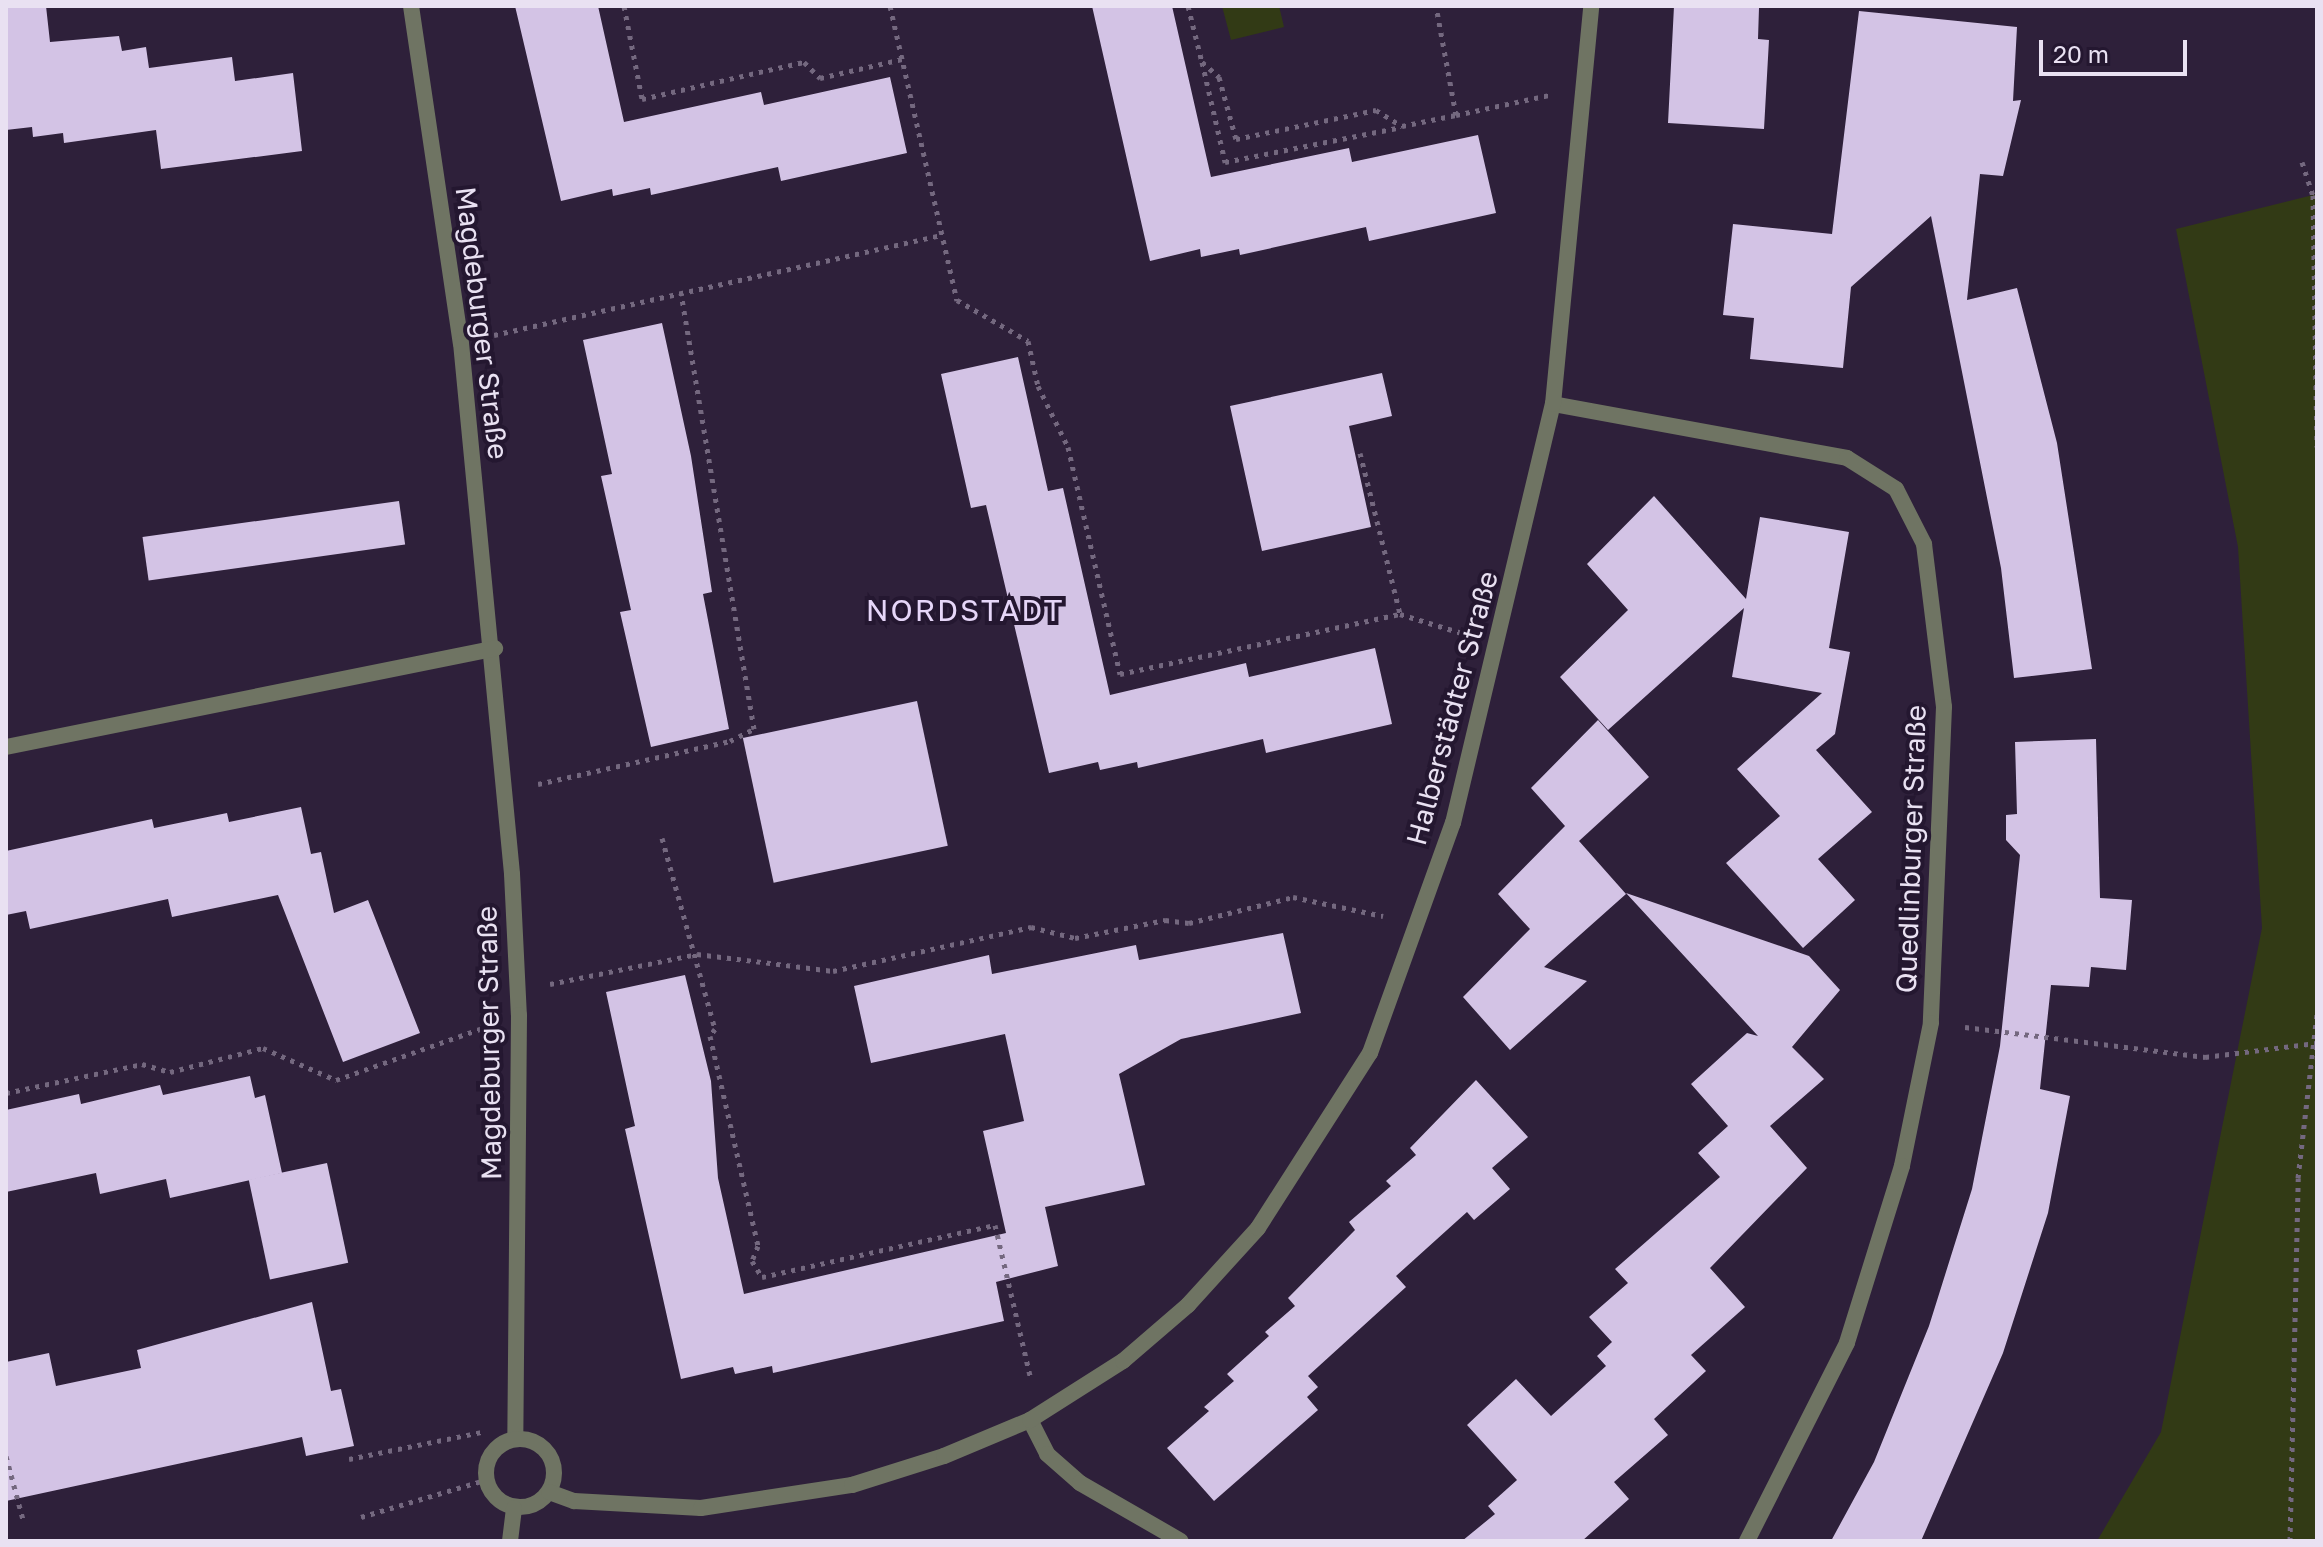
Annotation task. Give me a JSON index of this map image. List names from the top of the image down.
{
  "streets": {
    "street": ["Magdeburger Straße", "Halberstädter Straße", "Quedlinburger Straße"]
  },
  "crossings": [
    ["Magdeburger Straße", "Halberstädter Straße"],
    ["Halberstädter Straße", "Quedlinburger Straße"]
  ],
  "districts": ["NORDSTADT"],
  "scale_bar": "20 m"
}
